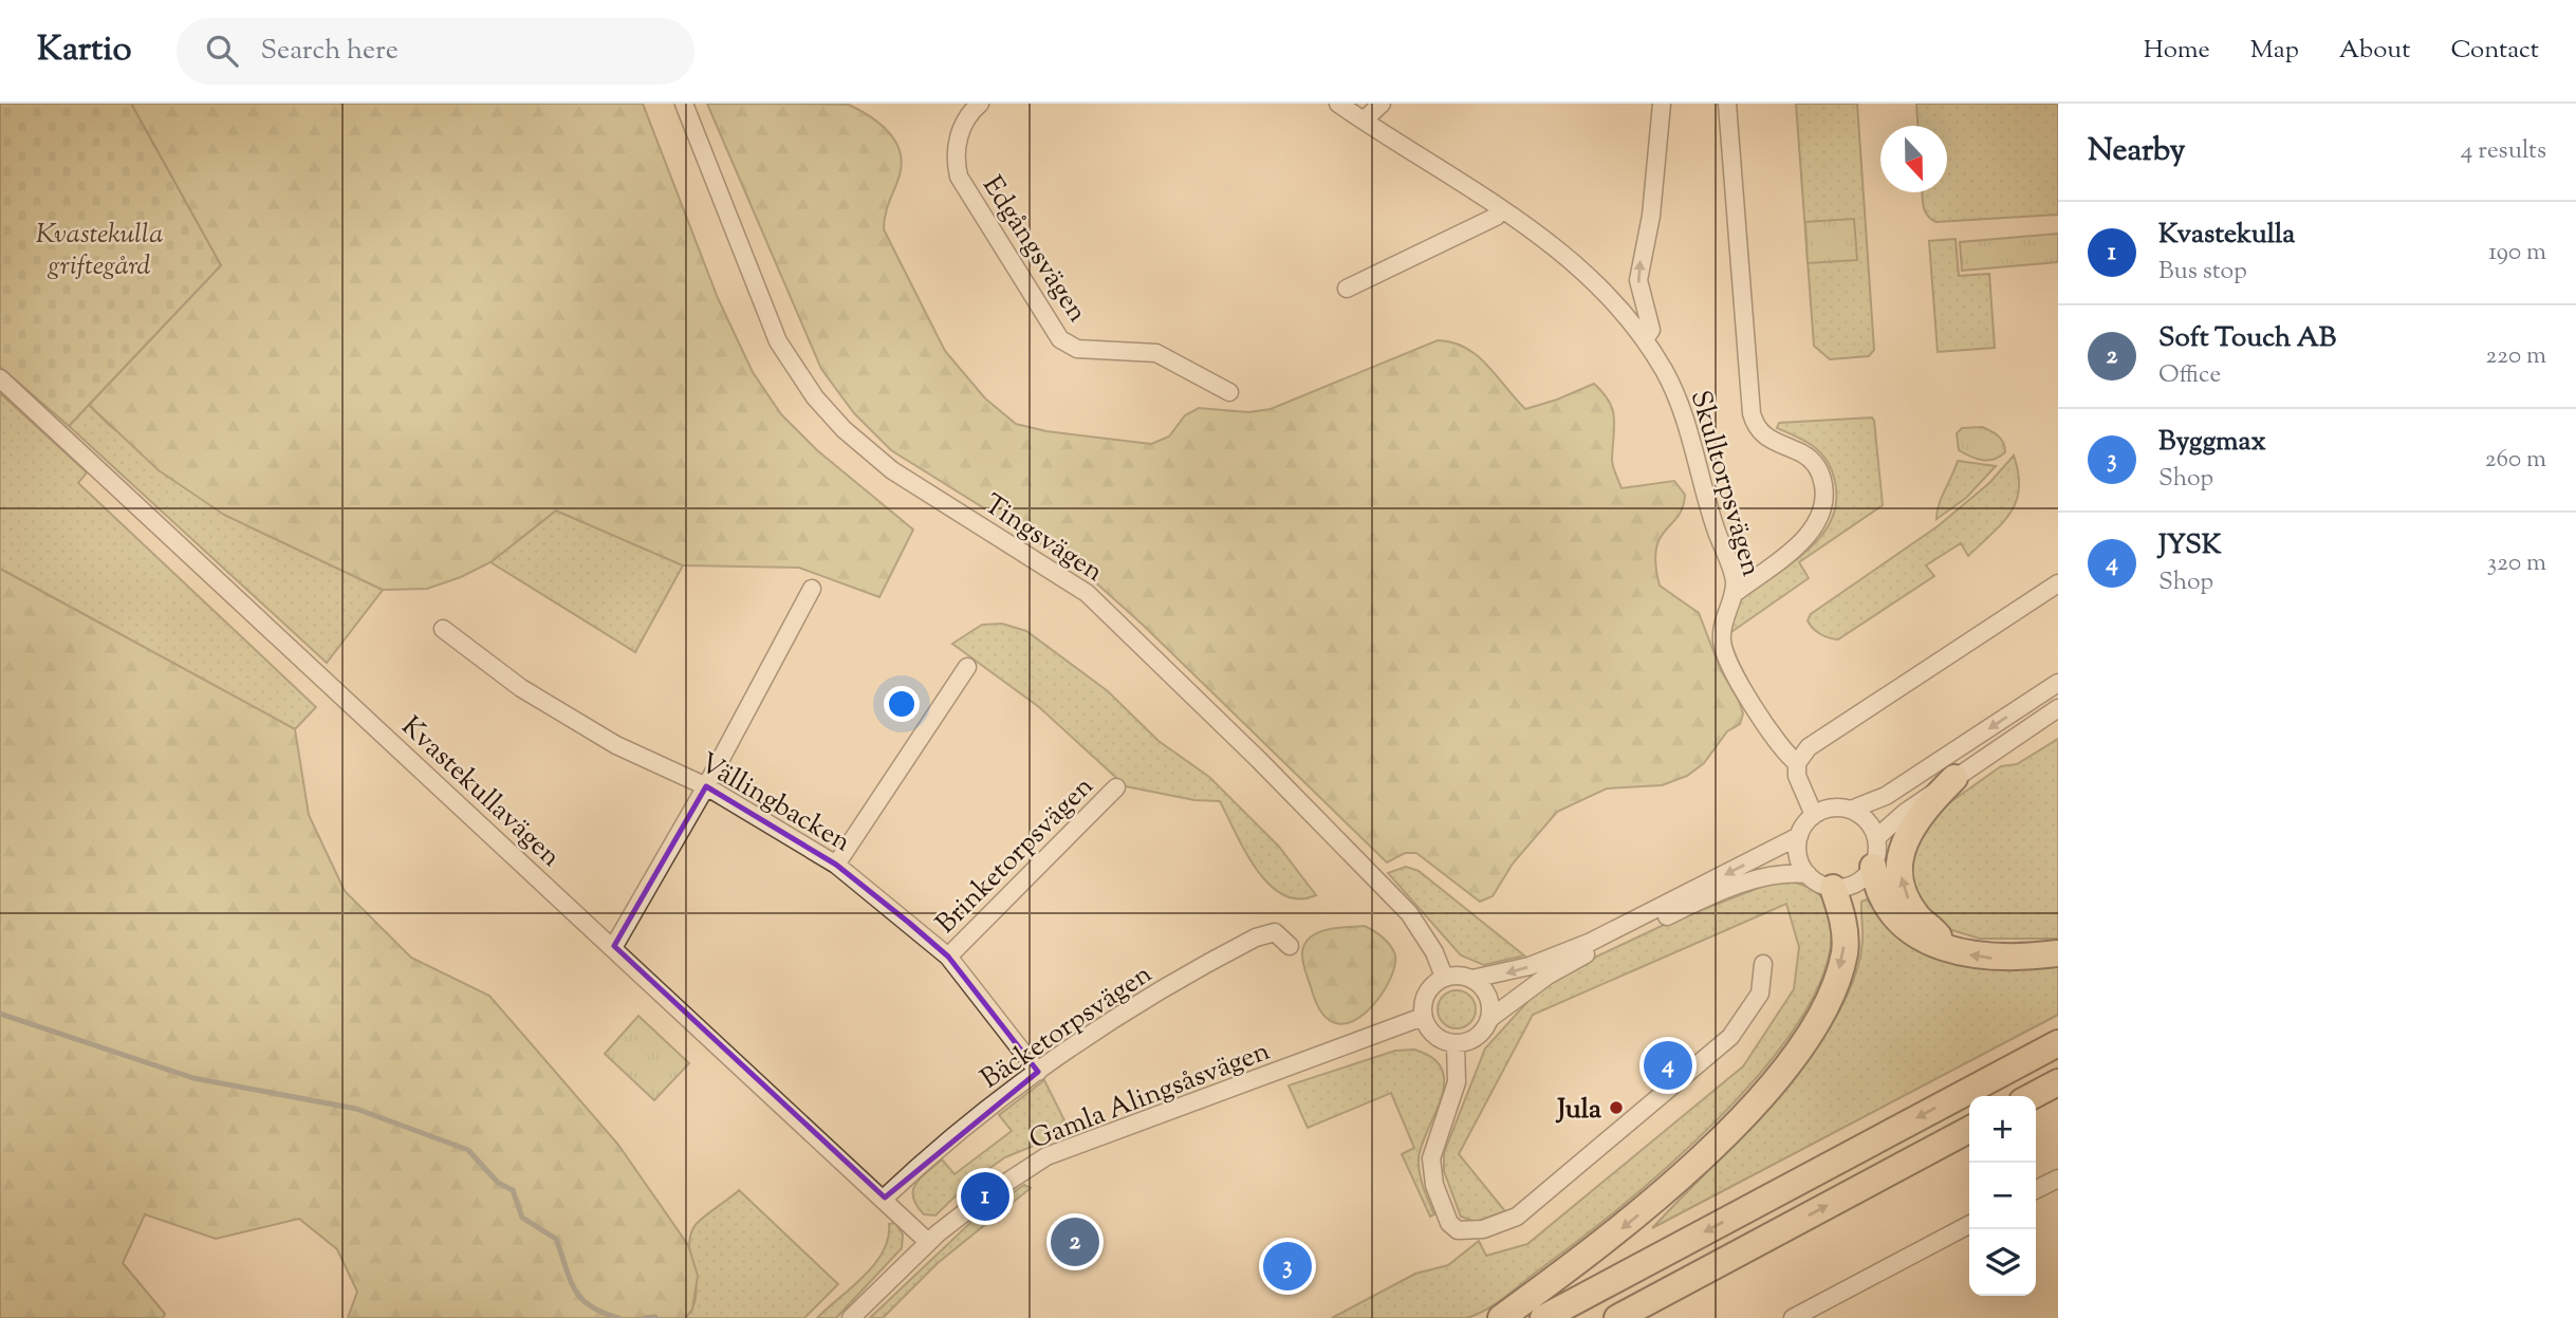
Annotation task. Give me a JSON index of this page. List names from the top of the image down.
{
  "streets": {
    "street": [
      "Edgångsvägen",
      "Skulltorpsvägen",
      "Tingsvägen",
      "Kvastekullavägen",
      "Vällingbacken",
      "Brinketorpsvägen",
      "Bäcketorpsvägen",
      "Gamla Alingsåsvägen"
    ]
  },
  "crossings": [
    ["Tingsvägen", "Gamla Alingsåsvägen"],
    ["Kvastekullavägen", "Bäcketorpsvägen"],
    ["Kvastekullavägen", "Gamla Alingsåsvägen"],
    ["Vällingbacken", "Brinketorpsvägen"],
    ["Vällingbacken", "Bäcketorpsvägen"]
  ],
  "parks": ["Kvastekulla griftegård"],
  "places": ["Jula"],
  "north": "bottom",
  "page": {
    "header": "Kartio",
    "search": "Search here",
    "nav": [
      "Home",
      "Map",
      "About",
      "Contact"
    ],
    "heading": ["Nearby", "4 results"],
    "list": [
      {
        "mark": "1",
        "name": "Kvastekulla",
        "note": "Bus stop",
        "value": "190 m"
      },
      {
        "mark": "2",
        "name": "Soft Touch AB",
        "note": "Office",
        "value": "220 m"
      },
      {
        "mark": "3",
        "name": "Byggmax",
        "note": "Shop",
        "value": "260 m"
      },
      {
        "mark": "4",
        "name": "JYSK",
        "note": "Shop",
        "value": "320 m"
      }
    ],
    "pins": [
      "4",
      "1",
      "2",
      "3"
    ],
    "map_buttons": ["+", "−"]
  }
}
